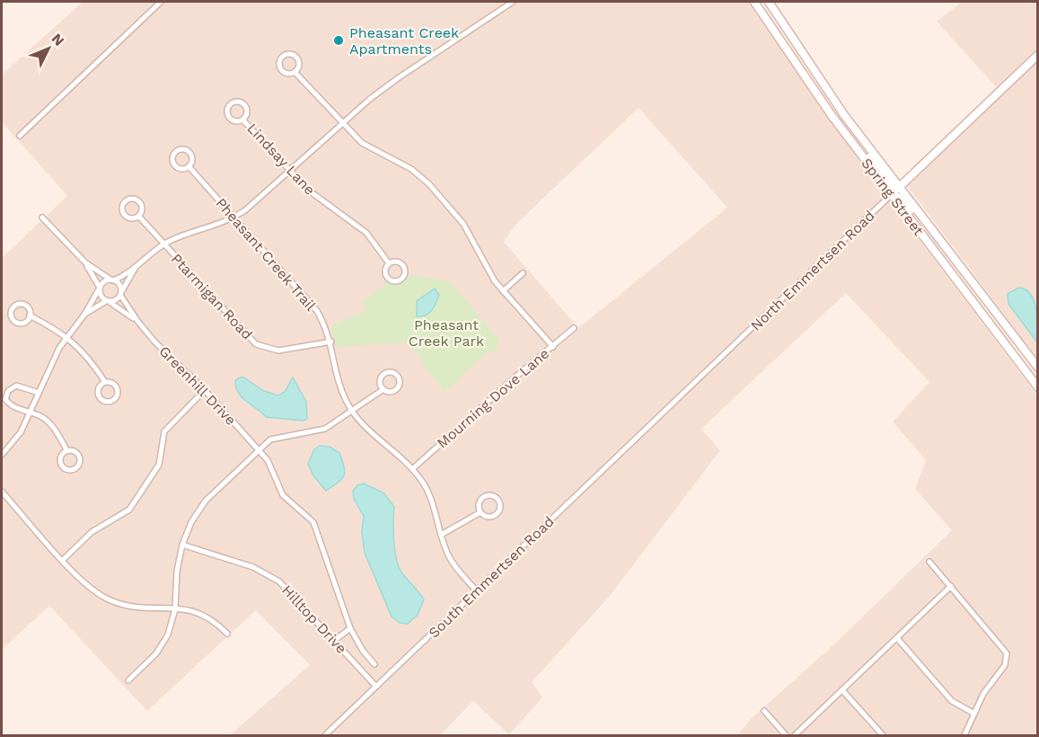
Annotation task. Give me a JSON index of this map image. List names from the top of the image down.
{
  "streets": {
    "main road": ["Spring Street", "North Emmertsen Road"],
    "street": [
      "Lindsay Lane",
      "Pheasant Creek Trail",
      "Ptarmigan Road",
      "Greenhill Drive",
      "Mourning Dove Lane",
      "South Emmertsen Road",
      "Hilltop Drive"
    ]
  },
  "crossings": [
    ["Spring Street", "North Emmertsen Road"],
    ["Pheasant Creek Trail", "Ptarmigan Road"],
    ["Pheasant Creek Trail", "Mourning Dove Lane"],
    ["Pheasant Creek Trail", "South Emmertsen Road"],
    ["North Emmertsen Road", "South Emmertsen Road"],
    ["South Emmertsen Road", "Hilltop Drive"]
  ],
  "parks": ["Pheasant Creek Park"],
  "places": ["Pheasant Creek Apartments"],
  "north": "top right"
}
